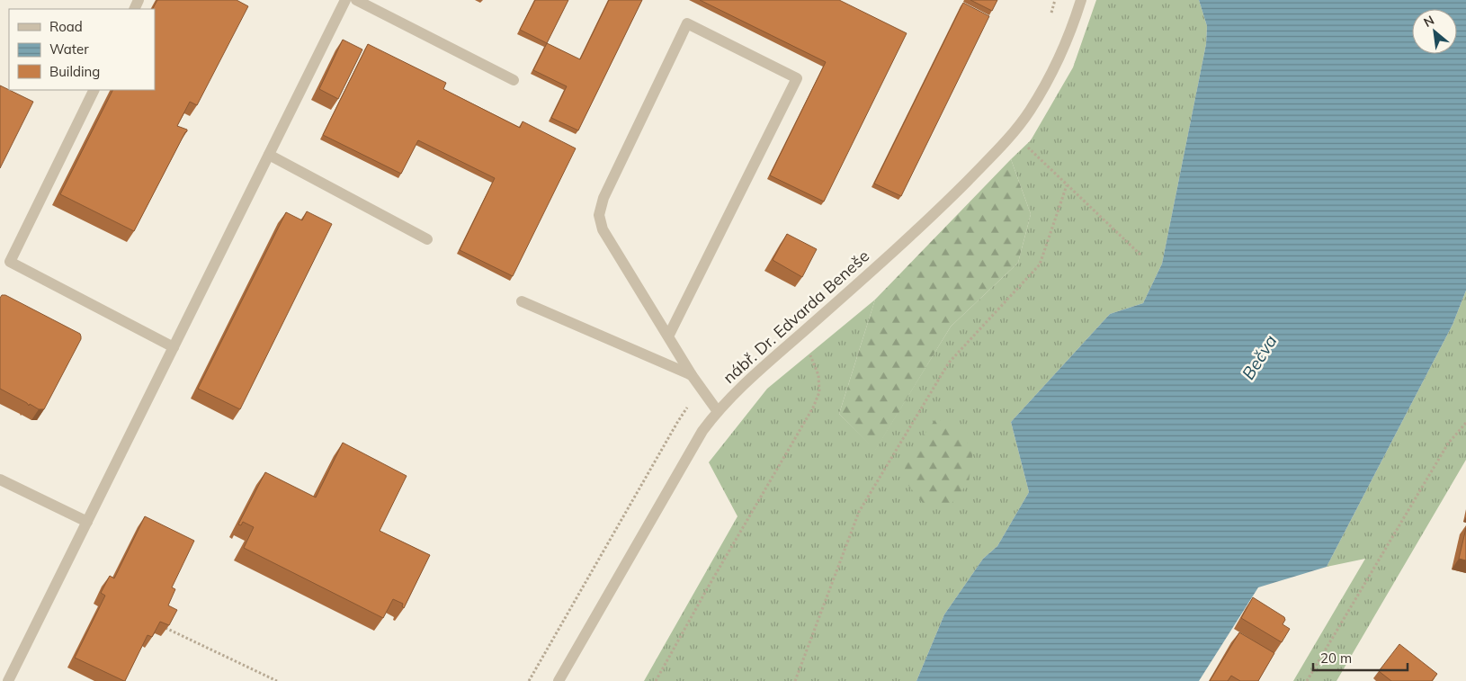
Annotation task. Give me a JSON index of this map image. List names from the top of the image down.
{
  "streets": {
    "street": ["nábř. Dr. Edvarda Beneše"]
  },
  "water": ["Bečva"],
  "legend": ["Road", "Water", "Building"],
  "scale_bar": "20 m",
  "north": "top left"
}
